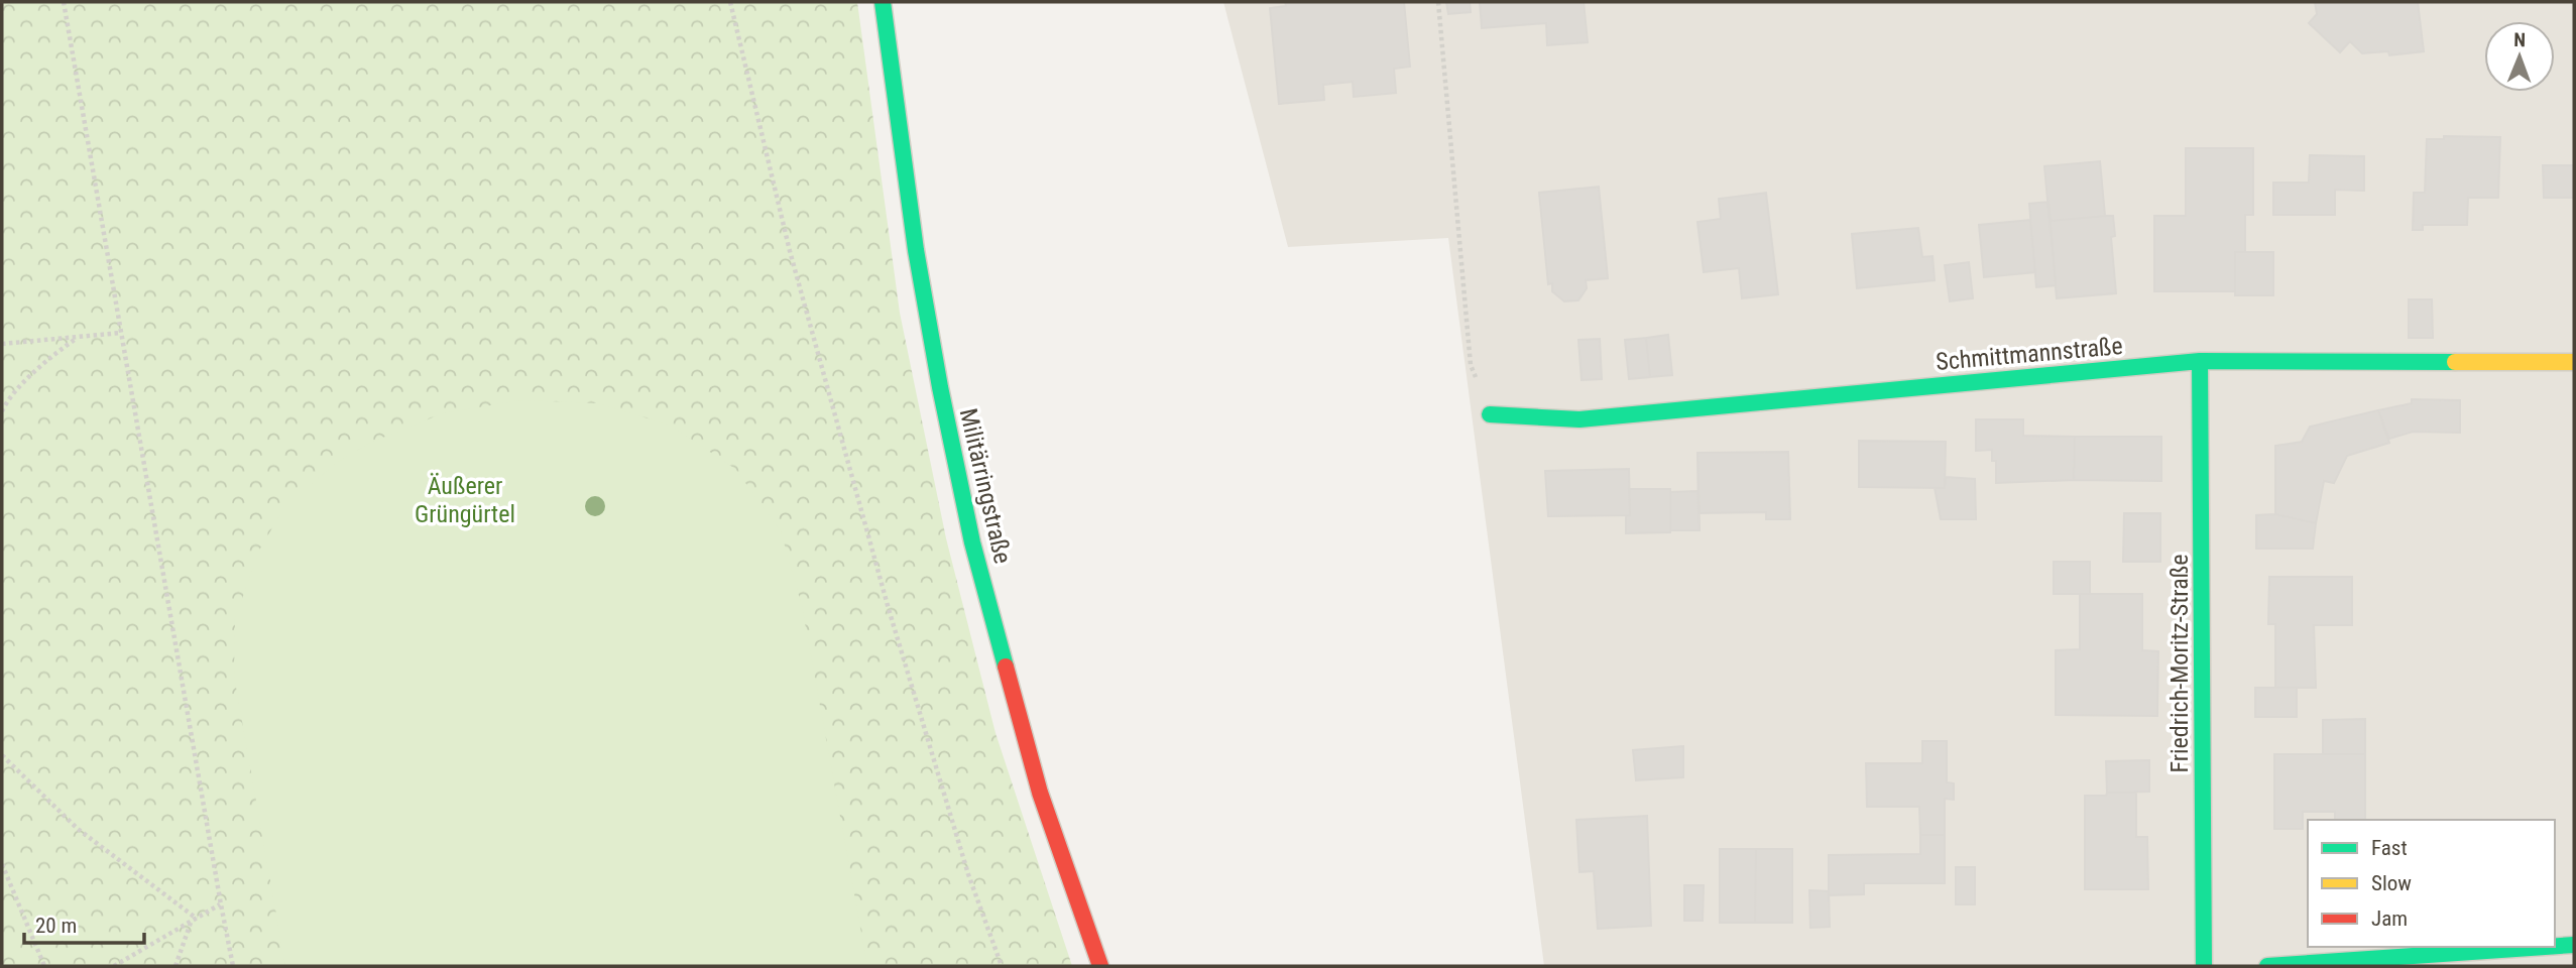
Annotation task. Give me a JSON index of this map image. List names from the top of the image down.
{
  "streets": {
    "street": ["Schmittmannstraße", "Militärringstraße", "Friedrich-Moritz-Straße"]
  },
  "crossings": [
    ["Schmittmannstraße", "Friedrich-Moritz-Straße"]
  ],
  "parks": ["Äußerer Grüngürtel"],
  "legend": ["Fast", "Slow", "Jam"],
  "scale_bar": "20 m",
  "north": "top"
}
